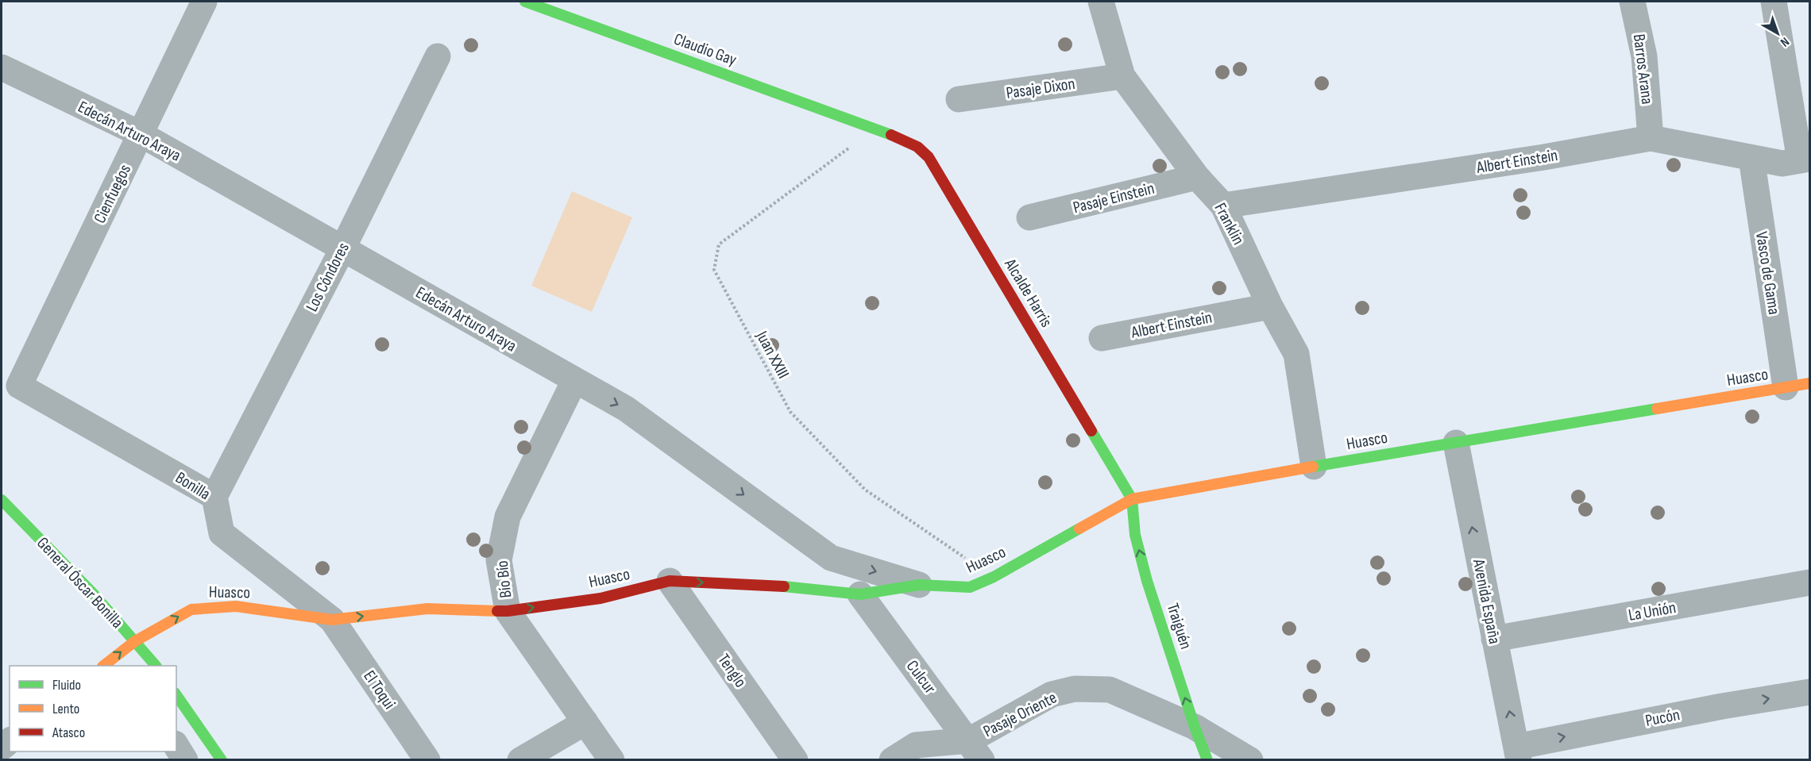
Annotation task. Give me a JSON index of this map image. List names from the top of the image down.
{
  "streets": {
    "street": [
      "Claudio Gay",
      "Barros Arana",
      "Pasaje Dixon",
      "Edecán Arturo Araya",
      "Albert Einstein",
      "Cienfuegos",
      "Pasaje Einstein",
      "Franklin",
      "Vasco de Gama",
      "Los Cóndores",
      "Alcalde Harris",
      "Huasco",
      "Bonilla",
      "Bío Bío",
      "General Óscar Bonilla",
      "Avenida España",
      "La Unión",
      "Traiguén",
      "Tenglo",
      "Culcur",
      "El Toqui",
      "Pasaje Oriente",
      "Pucón"
    ],
    "path": ["Juan XXIII"]
  },
  "crossings": [
    ["Claudio Gay", "Alcalde Harris"],
    ["Claudio Gay", "Juan XXIII"],
    ["Barros Arana", "Albert Einstein"],
    ["Pasaje Dixon", "Franklin"],
    ["Edecán Arturo Araya", "Cienfuegos"],
    ["Edecán Arturo Araya", "Los Cóndores"],
    ["Edecán Arturo Araya", "Huasco"],
    ["Edecán Arturo Araya", "Bío Bío"],
    ["Albert Einstein", "Franklin"],
    ["Albert Einstein", "Vasco de Gama"],
    ["Cienfuegos", "Bonilla"],
    ["Pasaje Einstein", "Franklin"],
    ["Franklin", "Huasco"],
    ["Vasco de Gama", "Huasco"],
    ["Los Cóndores", "Bonilla"],
    ["Alcalde Harris", "Juan XXIII"],
    ["Alcalde Harris", "Huasco"],
    ["Alcalde Harris", "Traiguén"],
    ["Juan XXIII", "Huasco"],
    ["Huasco", "Bonilla"],
    ["Huasco", "Bío Bío"],
    ["Huasco", "General Óscar Bonilla"],
    ["Huasco", "Avenida España"],
    ["Huasco", "Traiguén"],
    ["Huasco", "Tenglo"],
    ["Huasco", "Culcur"],
    ["Huasco", "El Toqui"],
    ["Bonilla", "El Toqui"],
    ["Avenida España", "La Unión"],
    ["Avenida España", "Pucón"],
    ["Traiguén", "Pasaje Oriente"],
    ["Culcur", "Pasaje Oriente"]
  ],
  "one_way": [
    "Edecán Arturo Araya",
    "Huasco",
    "Avenida España",
    "Traiguén",
    "Pucón"
  ],
  "legend": ["Fluido", "Lento", "Atasco"],
  "north": "bottom right"
}
